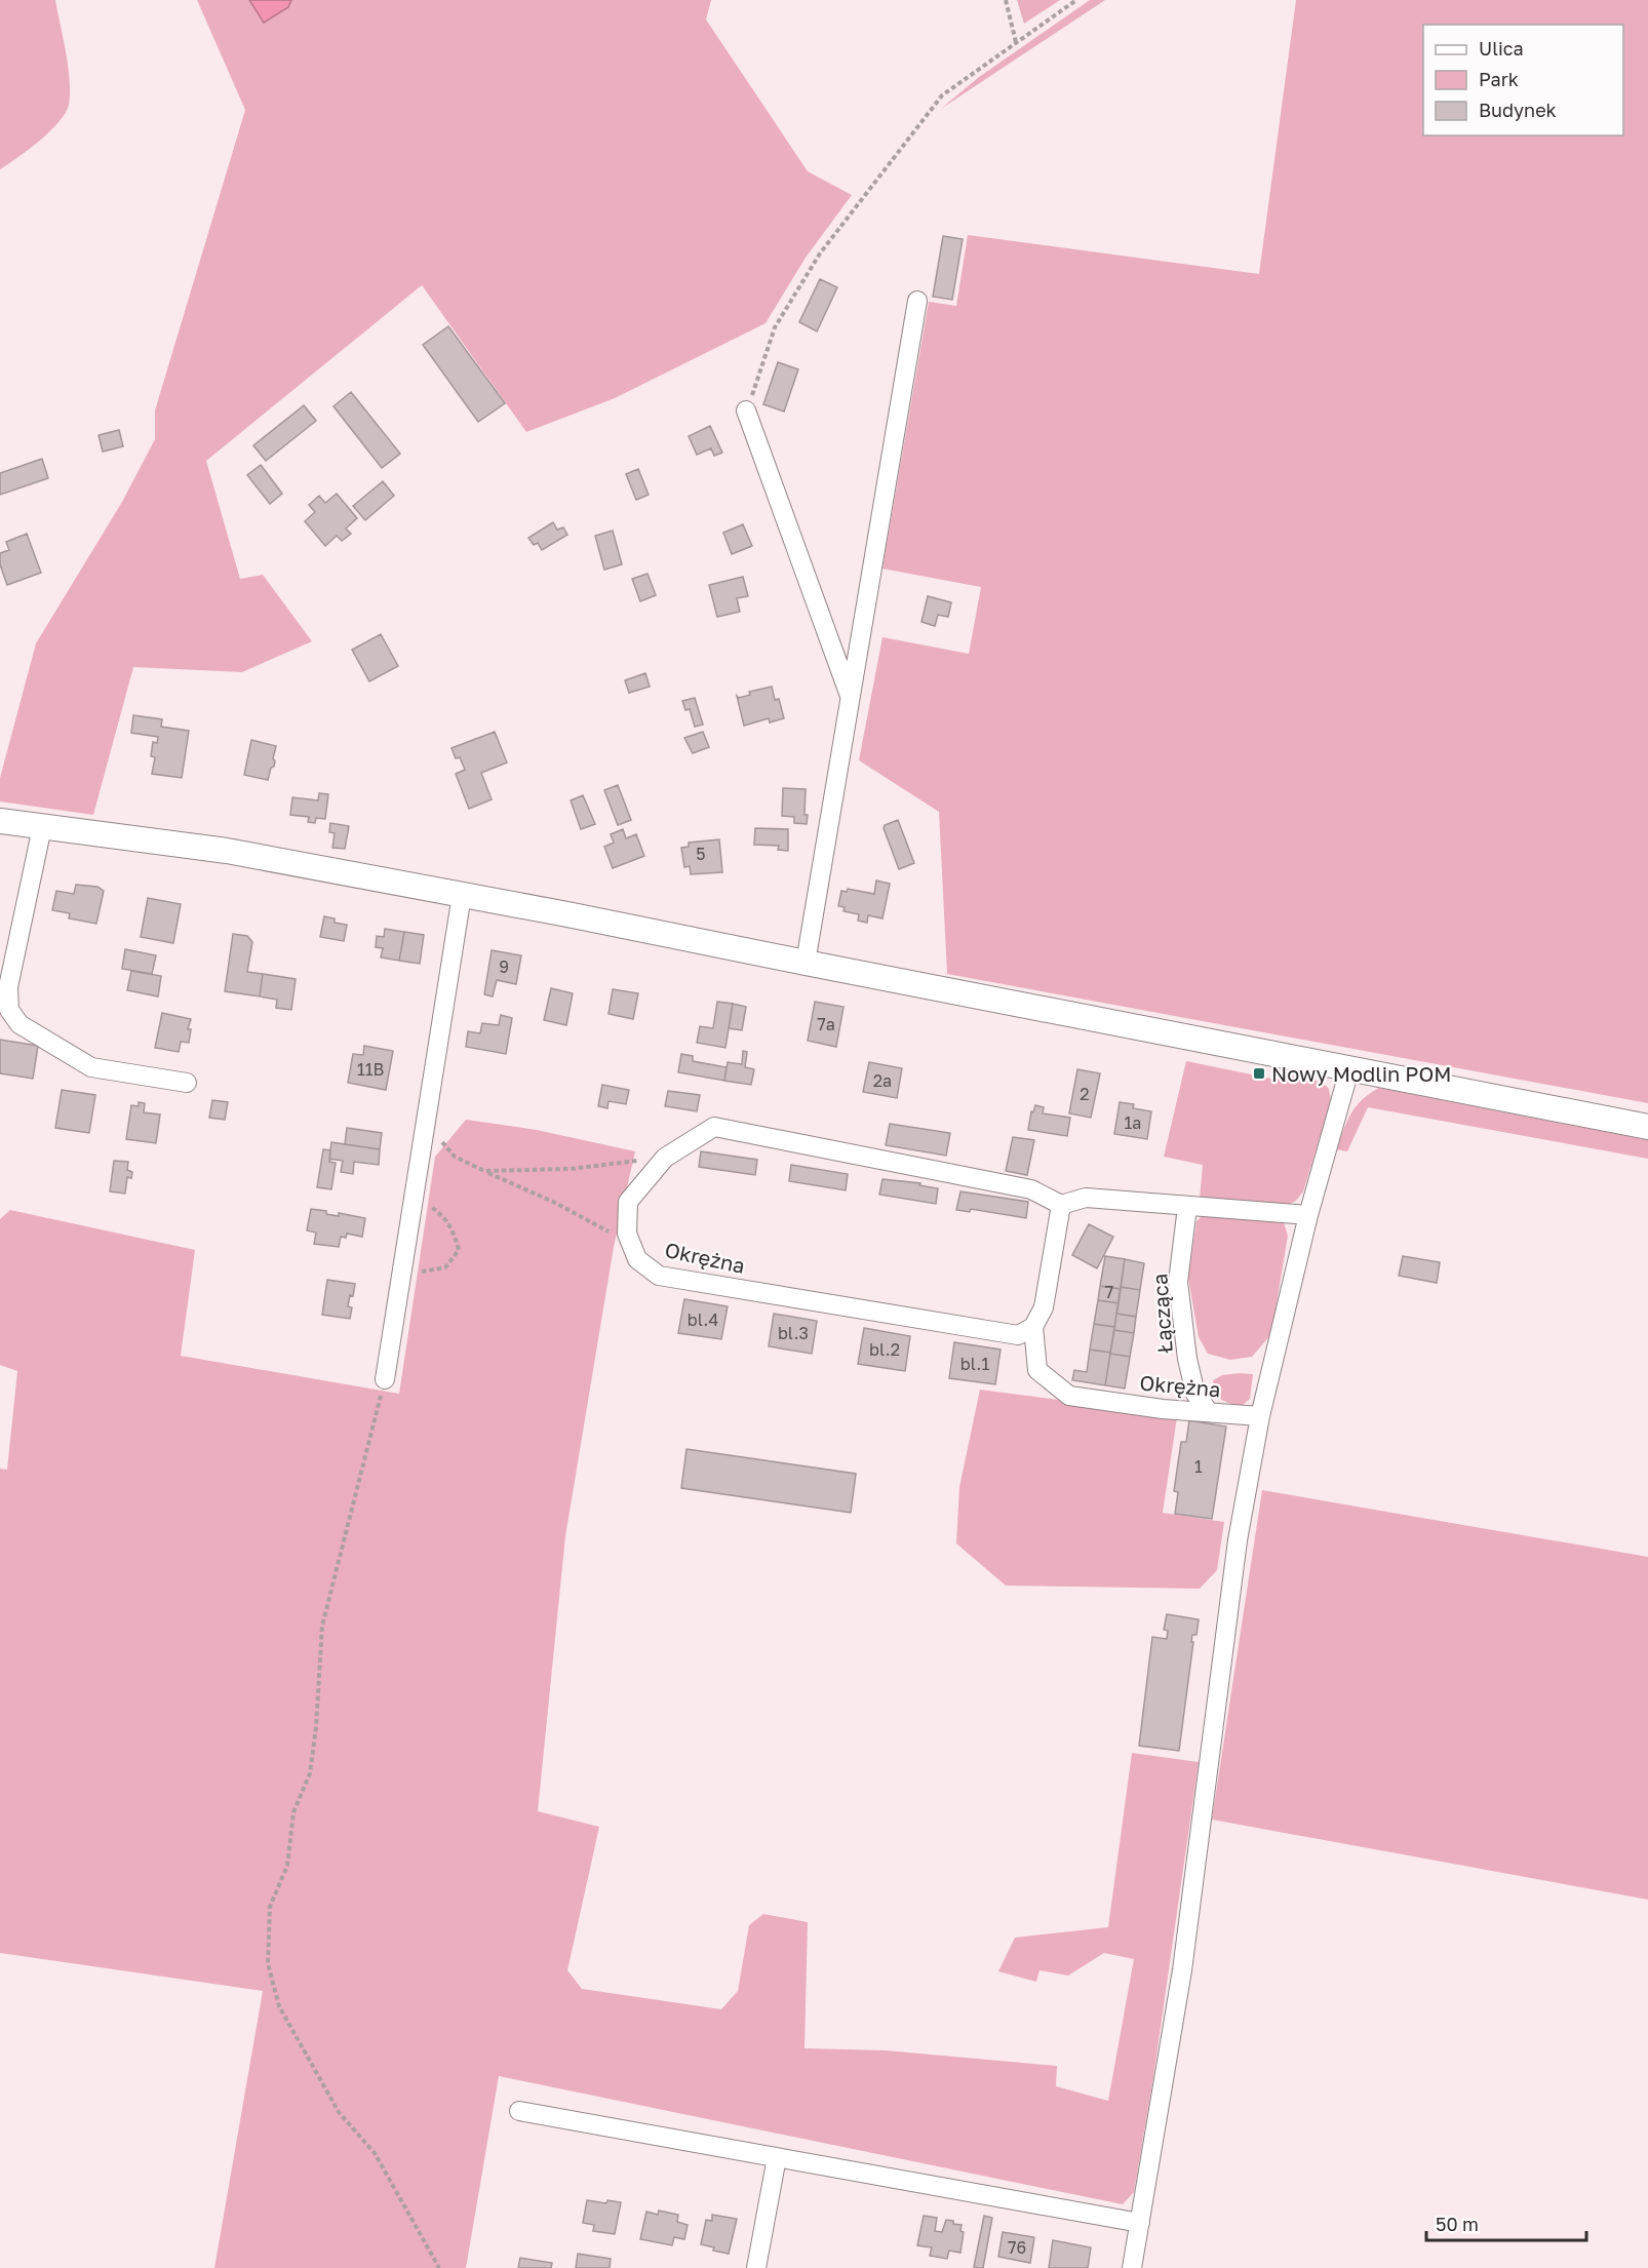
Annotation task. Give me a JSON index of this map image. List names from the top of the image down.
{
  "streets": {
    "street": ["Okrężna", "Łącząca"]
  },
  "crossings": [
    ["Okrężna", "Łącząca"]
  ],
  "places": {
    "transit": ["Nowy Modlin POM"]
  },
  "house_numbers": [
    "5",
    "9",
    "7a",
    "11B",
    "2a",
    "2",
    "1a",
    "7",
    "bl.4",
    "bl.3",
    "bl.2",
    "bl.1",
    "1",
    "76"
  ],
  "legend": ["Ulica", "Park", "Budynek"],
  "scale_bar": "50 m"
}
